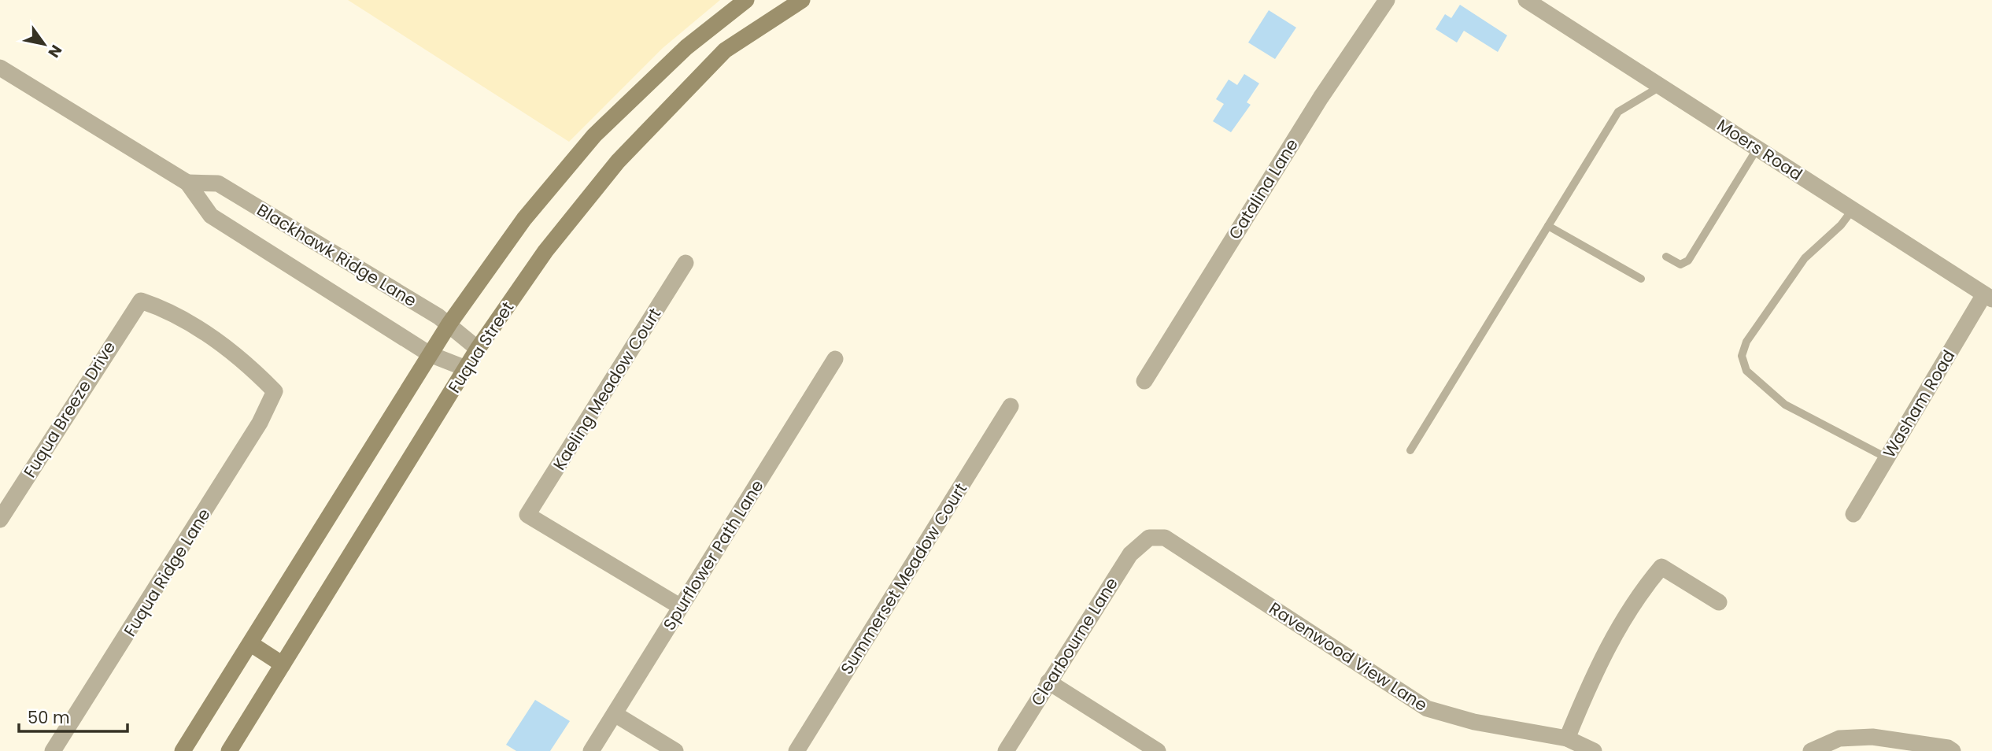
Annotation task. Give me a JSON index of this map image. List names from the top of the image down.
{
  "streets": {
    "main road": ["Fuqua Street"],
    "street": [
      "Moers Road",
      "Catalina Lane",
      "Blackhawk Ridge Lane",
      "Kaeling Meadow Court",
      "Washam Road",
      "Fuqua Breeze Drive",
      "Spurflower Path Lane",
      "Fuqua Ridge Lane",
      "Summerset Meadow Court",
      "Clearbourne Lane",
      "Ravenwood View Lane"
    ]
  },
  "crossings": [
    ["Moers Road", "Washam Road"],
    ["Blackhawk Ridge Lane", "Fuqua Street"],
    ["Kaeling Meadow Court", "Spurflower Path Lane"],
    ["Fuqua Breeze Drive", "Fuqua Ridge Lane"],
    ["Clearbourne Lane", "Ravenwood View Lane"]
  ],
  "scale_bar": "50 m",
  "north": "bottom right"
}
